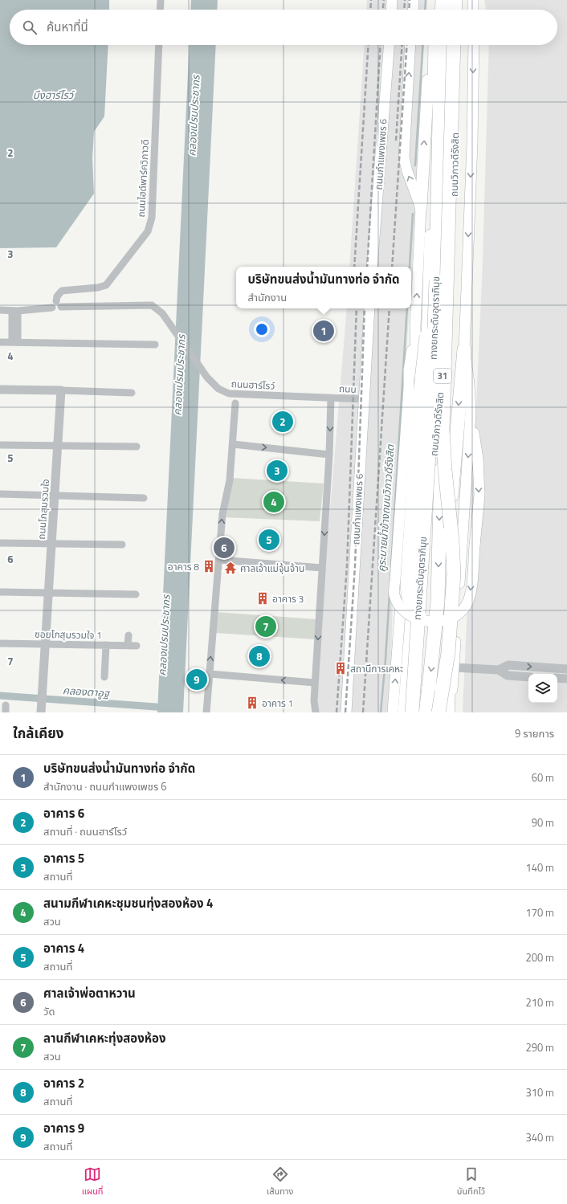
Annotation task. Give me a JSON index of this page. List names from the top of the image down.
{
  "streets": {
    "highway": ["ถนนวิภาวดีรังสิต", "ทางยกระดับอุตราภิมุข", "31"],
    "main road": ["ถนนกำแพงเพชร 6"],
    "street": [
      "ถนนไฮด์พาร์ควิภาวดี",
      "ถนนฮาร์โรว์",
      "ถนน",
      "ถนนโกสุมรวมใจ",
      "ซอยโกสุมรวมใจ 1"
    ]
  },
  "crossings": [
    ["ถนนกำแพงเพชร 6", "ถนน"],
    ["ถนนวิภาวดีรังสิต", "31"],
    ["ถนนไฮด์พาร์ควิภาวดี", "ถนนฮาร์โรว์"],
    ["ถนนฮาร์โรว์", "ถนน"],
    ["ถนนโกสุมรวมใจ", "ซอยโกสุมรวมใจ 1"]
  ],
  "water": [
    "บึงฮาร์โรว์",
    "คลองเปรมประชากร",
    "คูระบายน้ำข้างถนนวิภาวดีรังสิต",
    "คลองตาอูฐ"
  ],
  "places": {
    "building": [
      "อาคาร 8",
      "อาคาร 3",
      "สถานีการเคหะ",
      "อาคาร 1"
    ],
    "temple": ["ศาลเจ้าแม่จุ้นจ้าน"]
  },
  "page": {
    "search": "ค้นหาที่นี่",
    "popup": ["บริษัทขนส่งน้ำมันทางท่อ จำกัด", "สำนักงาน"],
    "pins": [
      "1",
      "2",
      "3",
      "4",
      "5",
      "6",
      "7",
      "8",
      "9"
    ],
    "heading": ["ใกล้เคียง", "9 รายการ"],
    "list": [
      {
        "mark": "1",
        "name": "บริษัทขนส่งน้ำมันทางท่อ จำกัด",
        "note": "สำนักงาน · ถนนกำแพงเพชร 6",
        "value": "60 m"
      },
      {
        "mark": "2",
        "name": "อาคาร 6",
        "note": "สถานที่ · ถนนฮาร์โรว์",
        "value": "90 m"
      },
      {
        "mark": "3",
        "name": "อาคาร 5",
        "note": "สถานที่",
        "value": "140 m"
      },
      {
        "mark": "4",
        "name": "สนามกีฬาเคหะชุมชนทุ่งสองห้อง 4",
        "note": "สวน",
        "value": "170 m"
      },
      {
        "mark": "5",
        "name": "อาคาร 4",
        "note": "สถานที่",
        "value": "200 m"
      },
      {
        "mark": "6",
        "name": "ศาลเจ้าพ่อตาหวาน",
        "note": "วัด",
        "value": "210 m"
      },
      {
        "mark": "7",
        "name": "ลานกีฬาเคหะทุ่งสองห้อง",
        "note": "สวน",
        "value": "290 m"
      },
      {
        "mark": "8",
        "name": "อาคาร 2",
        "note": "สถานที่",
        "value": "310 m"
      },
      {
        "mark": "9",
        "name": "อาคาร 9",
        "note": "สถานที่",
        "value": "340 m"
      }
    ],
    "nav": ["แผนที่", "เส้นทาง", "บันทึกไว้"]
  },
  "grid": {
    "rows": [
      "2",
      "3",
      "4",
      "5",
      "6",
      "7"
    ]
  }
}
